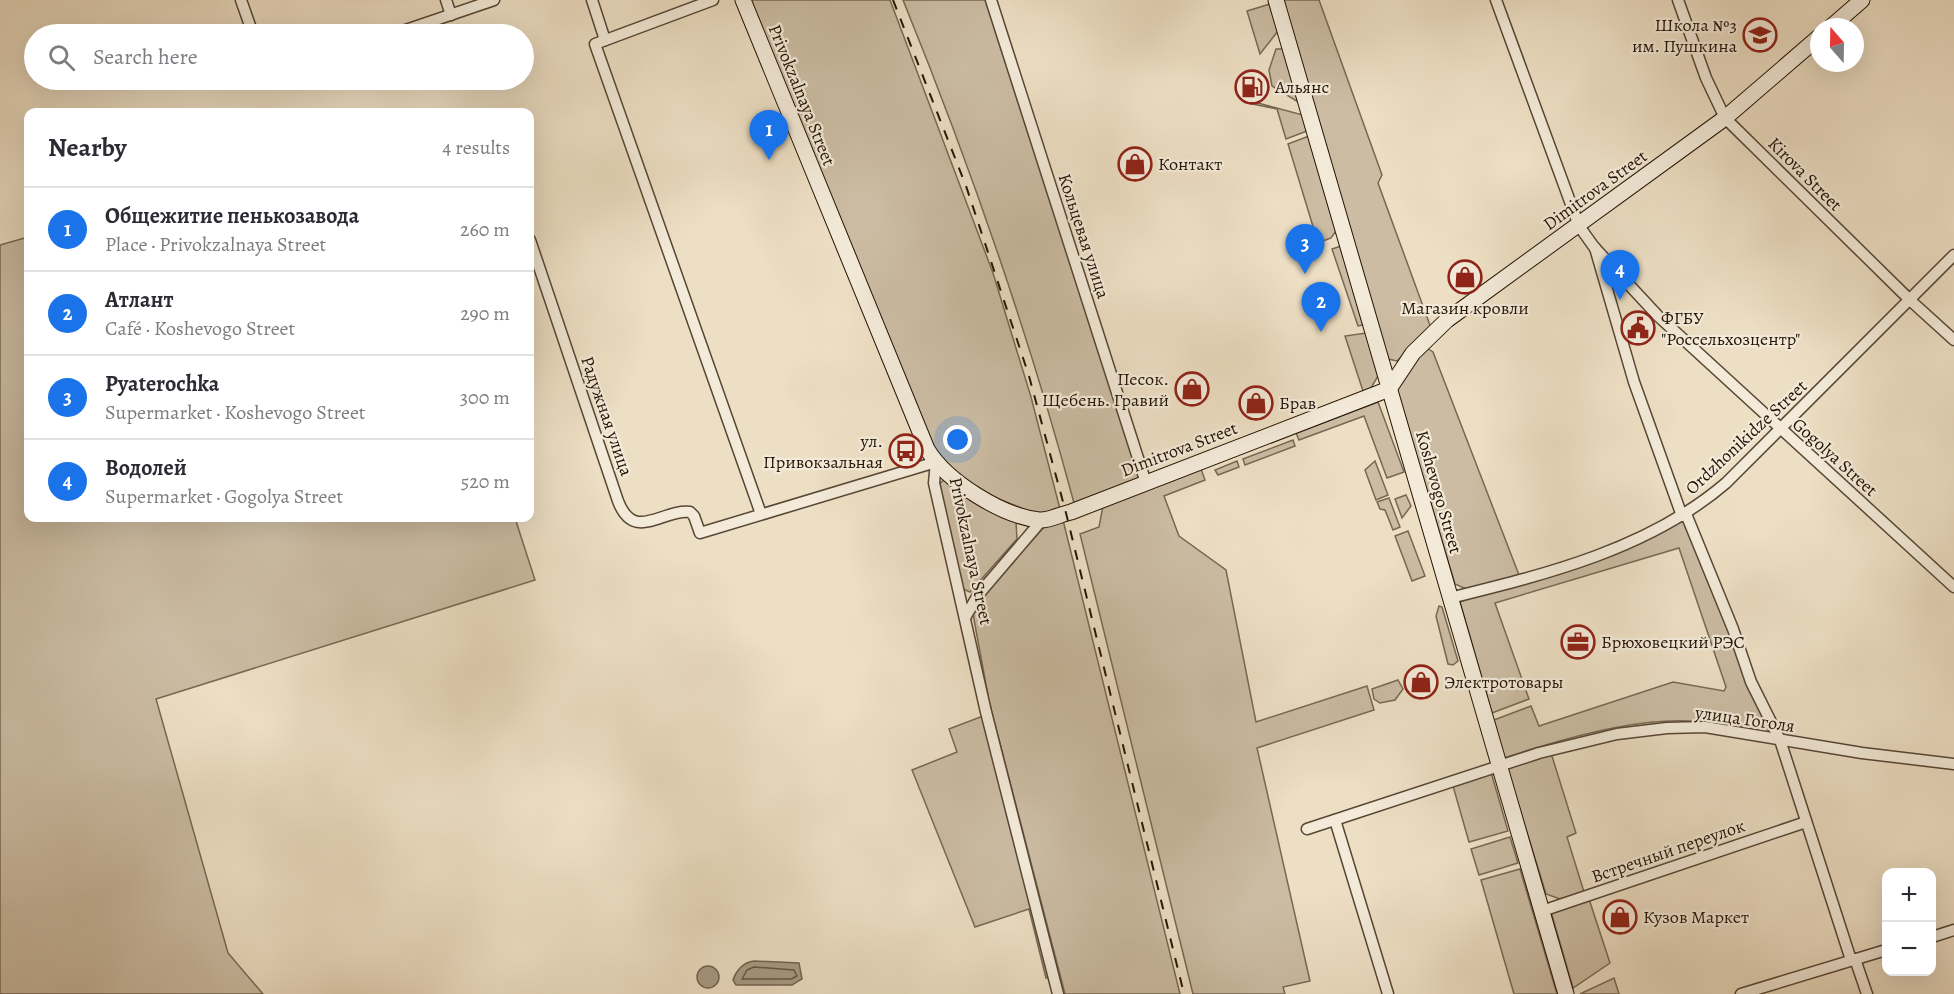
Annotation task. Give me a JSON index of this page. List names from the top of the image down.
{
  "streets": {
    "main road": ["Privokzalnaya Street", "Dimitrova Street", "Koshevogo Street"],
    "street": [
      "Kirova Street",
      "Кольцевая улица",
      "Радужная улица",
      "Ordzhonikidze Street",
      "Gogolya Street",
      "улица Гоголя",
      "Встречный переулок"
    ]
  },
  "crossings": [
    ["Kirova Street", "Dimitrova Street"],
    ["Kirova Street", "Ordzhonikidze Street"],
    ["Dimitrova Street", "Кольцевая улица"],
    ["Dimitrova Street", "Gogolya Street"],
    ["Dimitrova Street", "Koshevogo Street"],
    ["Ordzhonikidze Street", "Gogolya Street"],
    ["Ordzhonikidze Street", "Koshevogo Street"],
    ["Gogolya Street", "улица Гоголя"],
    ["Gogolya Street", "Встречный переулок"],
    ["Koshevogo Street", "улица Гоголя"],
    ["Koshevogo Street", "Встречный переулок"]
  ],
  "places": {
    "school or university": ["Школа №3 им. Пушкина"],
    "fuel station": ["Альянс"],
    "shop": [
      "Контакт",
      "Магазин кровли",
      "Песок. Щебень. Гравий",
      "Брав",
      "Электротовары",
      "Кузов Маркет"
    ],
    "public building": ["ФГБУ \"Россельхозцентр\""],
    "bus stop": ["ул. Привокзальная"],
    "office": ["Брюховецкий РЭС"]
  },
  "north": "top",
  "page": {
    "search": "Search here",
    "heading": ["Nearby", "4 results"],
    "pins": [
      "1",
      "3",
      "4",
      "2"
    ],
    "list": [
      {
        "mark": "1",
        "name": "Общежитие пенькозавода",
        "note": "Place · Privokzalnaya Street",
        "value": "260 m"
      },
      {
        "mark": "2",
        "name": "Атлант",
        "note": "Café · Koshevogo Street",
        "value": "290 m"
      },
      {
        "mark": "3",
        "name": "Pyaterochka",
        "note": "Supermarket · Koshevogo Street",
        "value": "300 m"
      },
      {
        "mark": "4",
        "name": "Водолей",
        "note": "Supermarket · Gogolya Street",
        "value": "520 m"
      }
    ],
    "map_buttons": ["+", "−"]
  }
}
